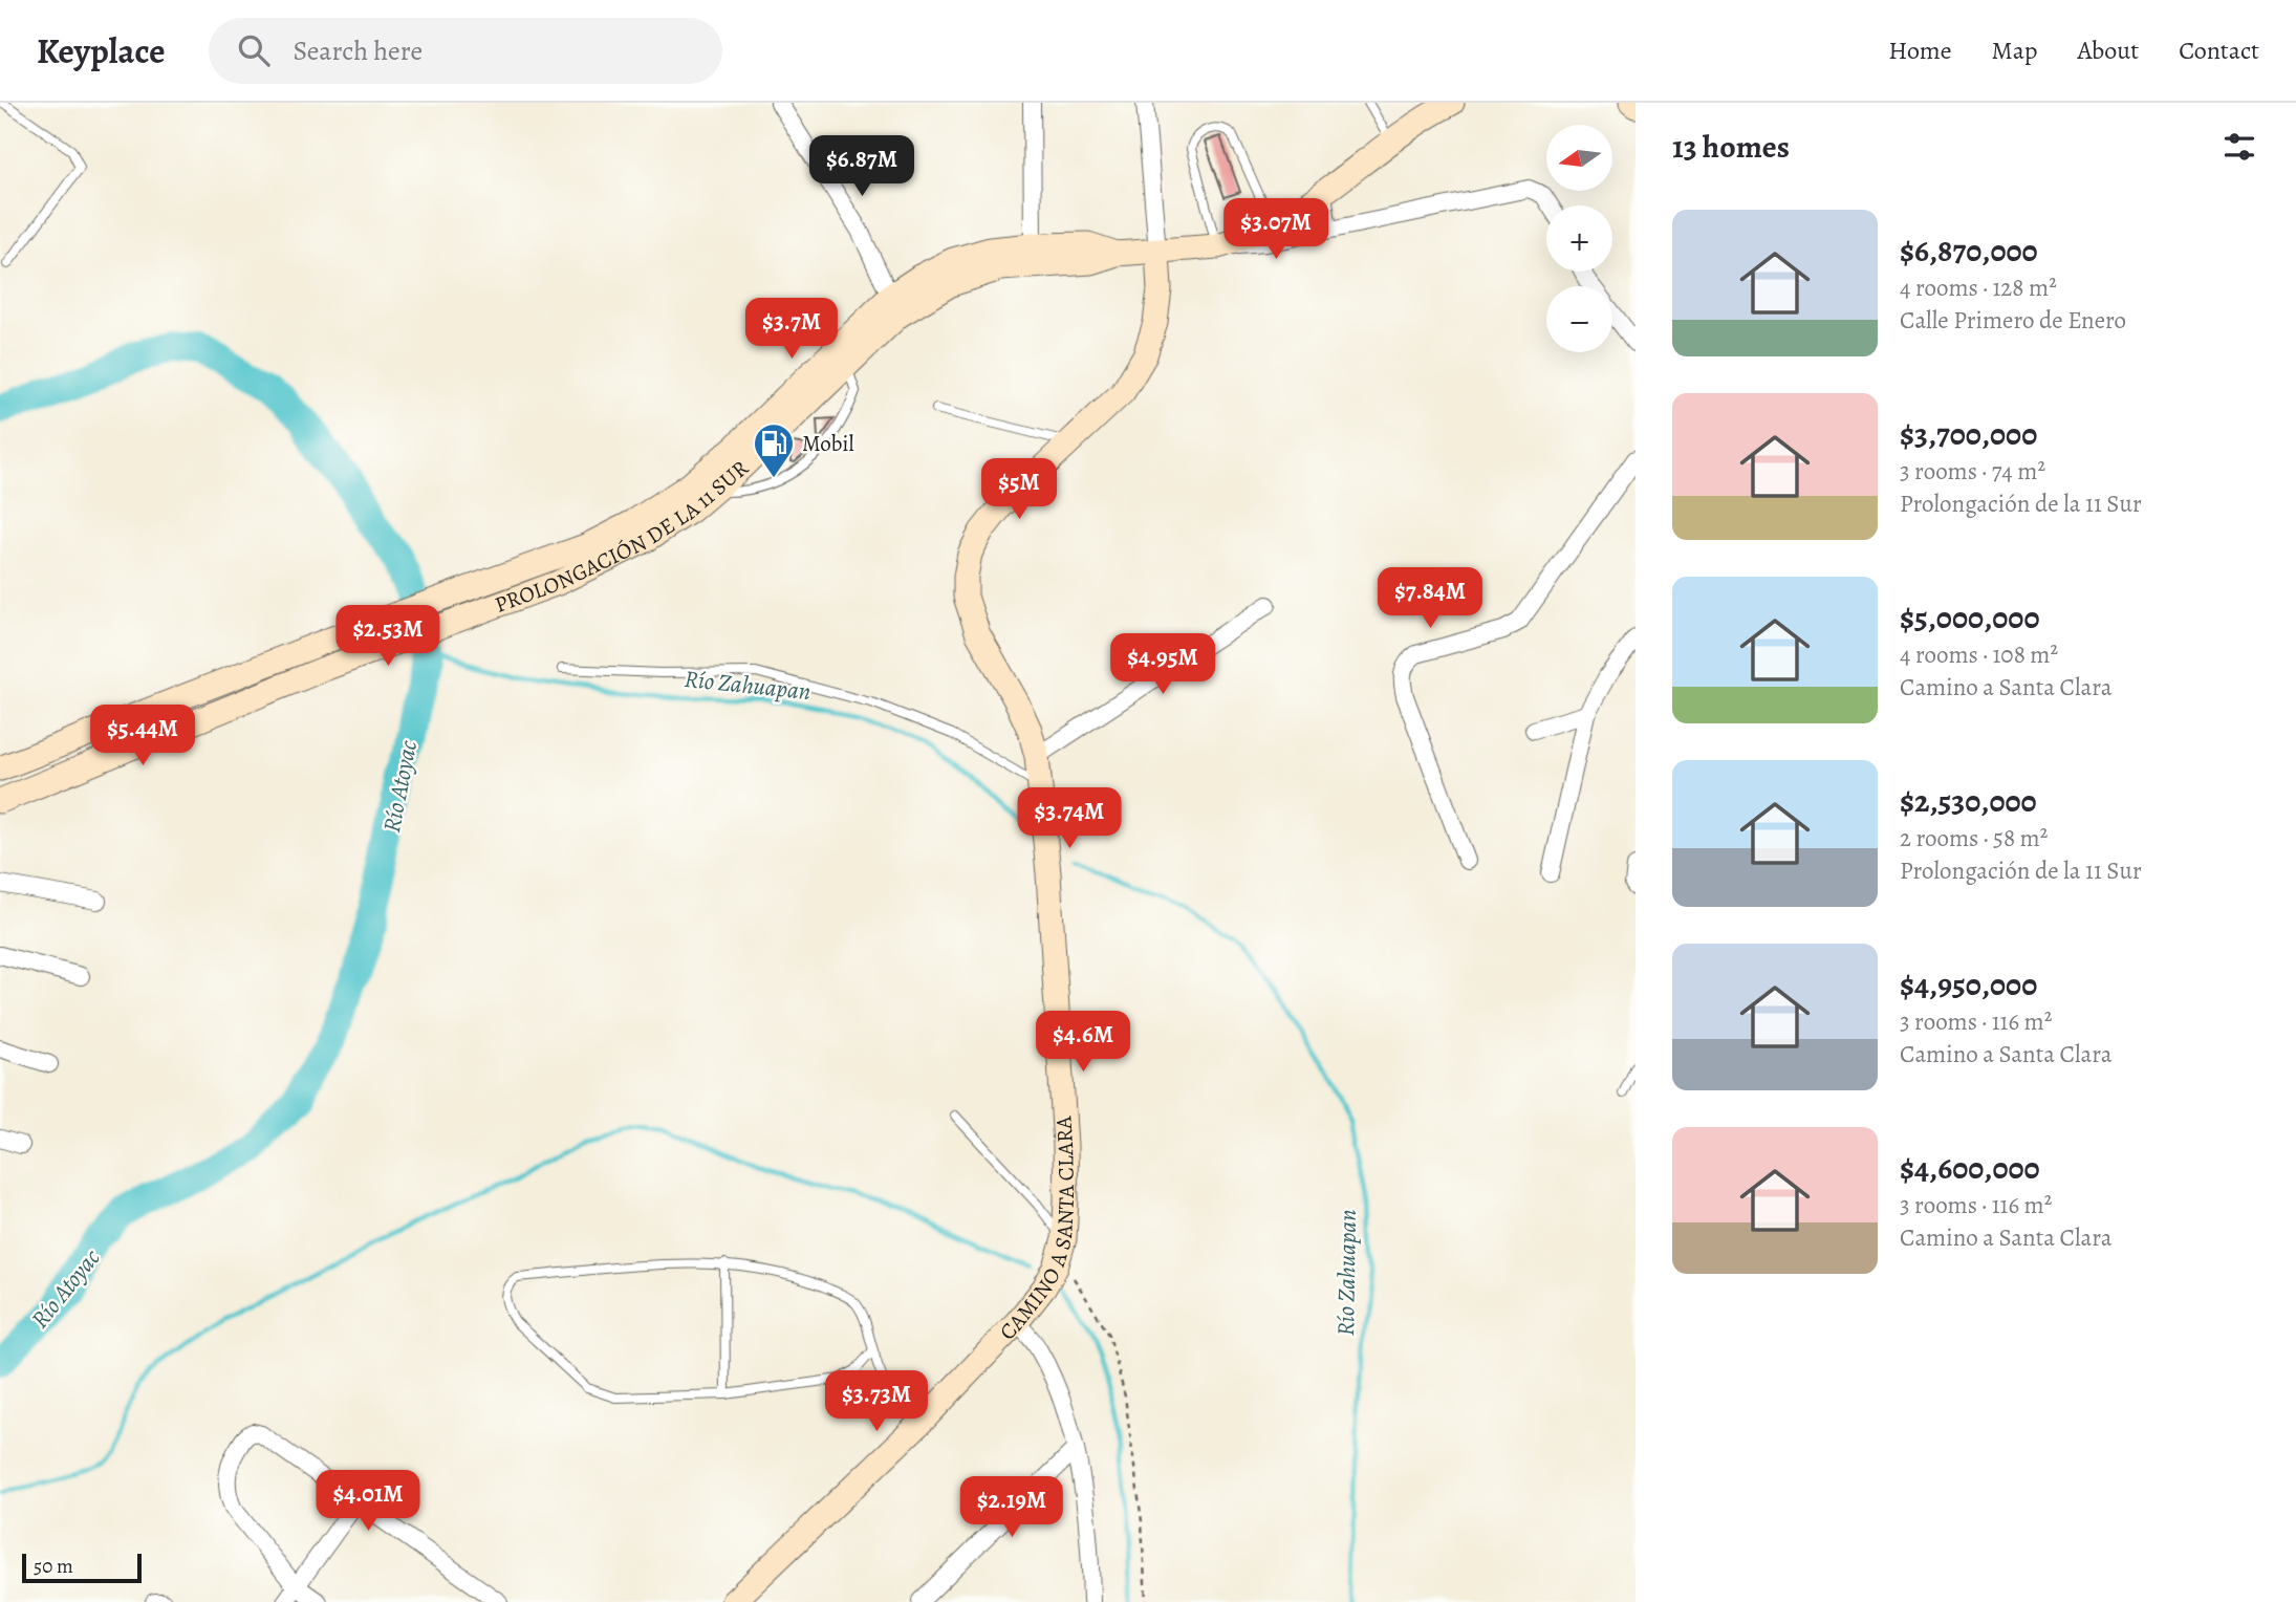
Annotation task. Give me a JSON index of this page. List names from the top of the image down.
{
  "streets": {
    "main road": ["PROLONGACIÓN DE LA 11 SUR", "CAMINO A SANTA CLARA"]
  },
  "crossings": [
    ["PROLONGACIÓN DE LA 11 SUR", "CAMINO A SANTA CLARA"]
  ],
  "water": ["Río Zahuapan", "Río Atoyac"],
  "places": {
    "fuel station": ["Mobil"]
  },
  "scale_bar": "50 m",
  "north": "left",
  "page": {
    "header": "Keyplace",
    "search": "Search here",
    "nav": [
      "Home",
      "Map",
      "About",
      "Contact"
    ],
    "heading": "13 homes",
    "map_buttons": ["+", "−"],
    "price": [
      "$6.87M",
      "$3.07M",
      "$3.7M",
      "$5M",
      "$7.84M",
      "$2.53M",
      "$4.95M",
      "$5.44M",
      "$3.74M",
      "$4.6M",
      "$3.73M",
      "$4.01M",
      "$2.19M"
    ],
    "list": [
      {
        "name": "$6,870,000",
        "note": "4 rooms · 128 m² · Calle Primero de Enero"
      },
      {
        "name": "$3,700,000",
        "note": "3 rooms · 74 m² · Prolongación de la 11 Sur"
      },
      {
        "name": "$5,000,000",
        "note": "4 rooms · 108 m² · Camino a Santa Clara"
      },
      {
        "name": "$2,530,000",
        "note": "2 rooms · 58 m² · Prolongación de la 11 Sur"
      },
      {
        "name": "$4,950,000",
        "note": "3 rooms · 116 m² · Camino a Santa Clara"
      },
      {
        "name": "$4,600,000",
        "note": "3 rooms · 116 m² · Camino a Santa Clara"
      }
    ],
    "scale": "50 m"
  }
}
